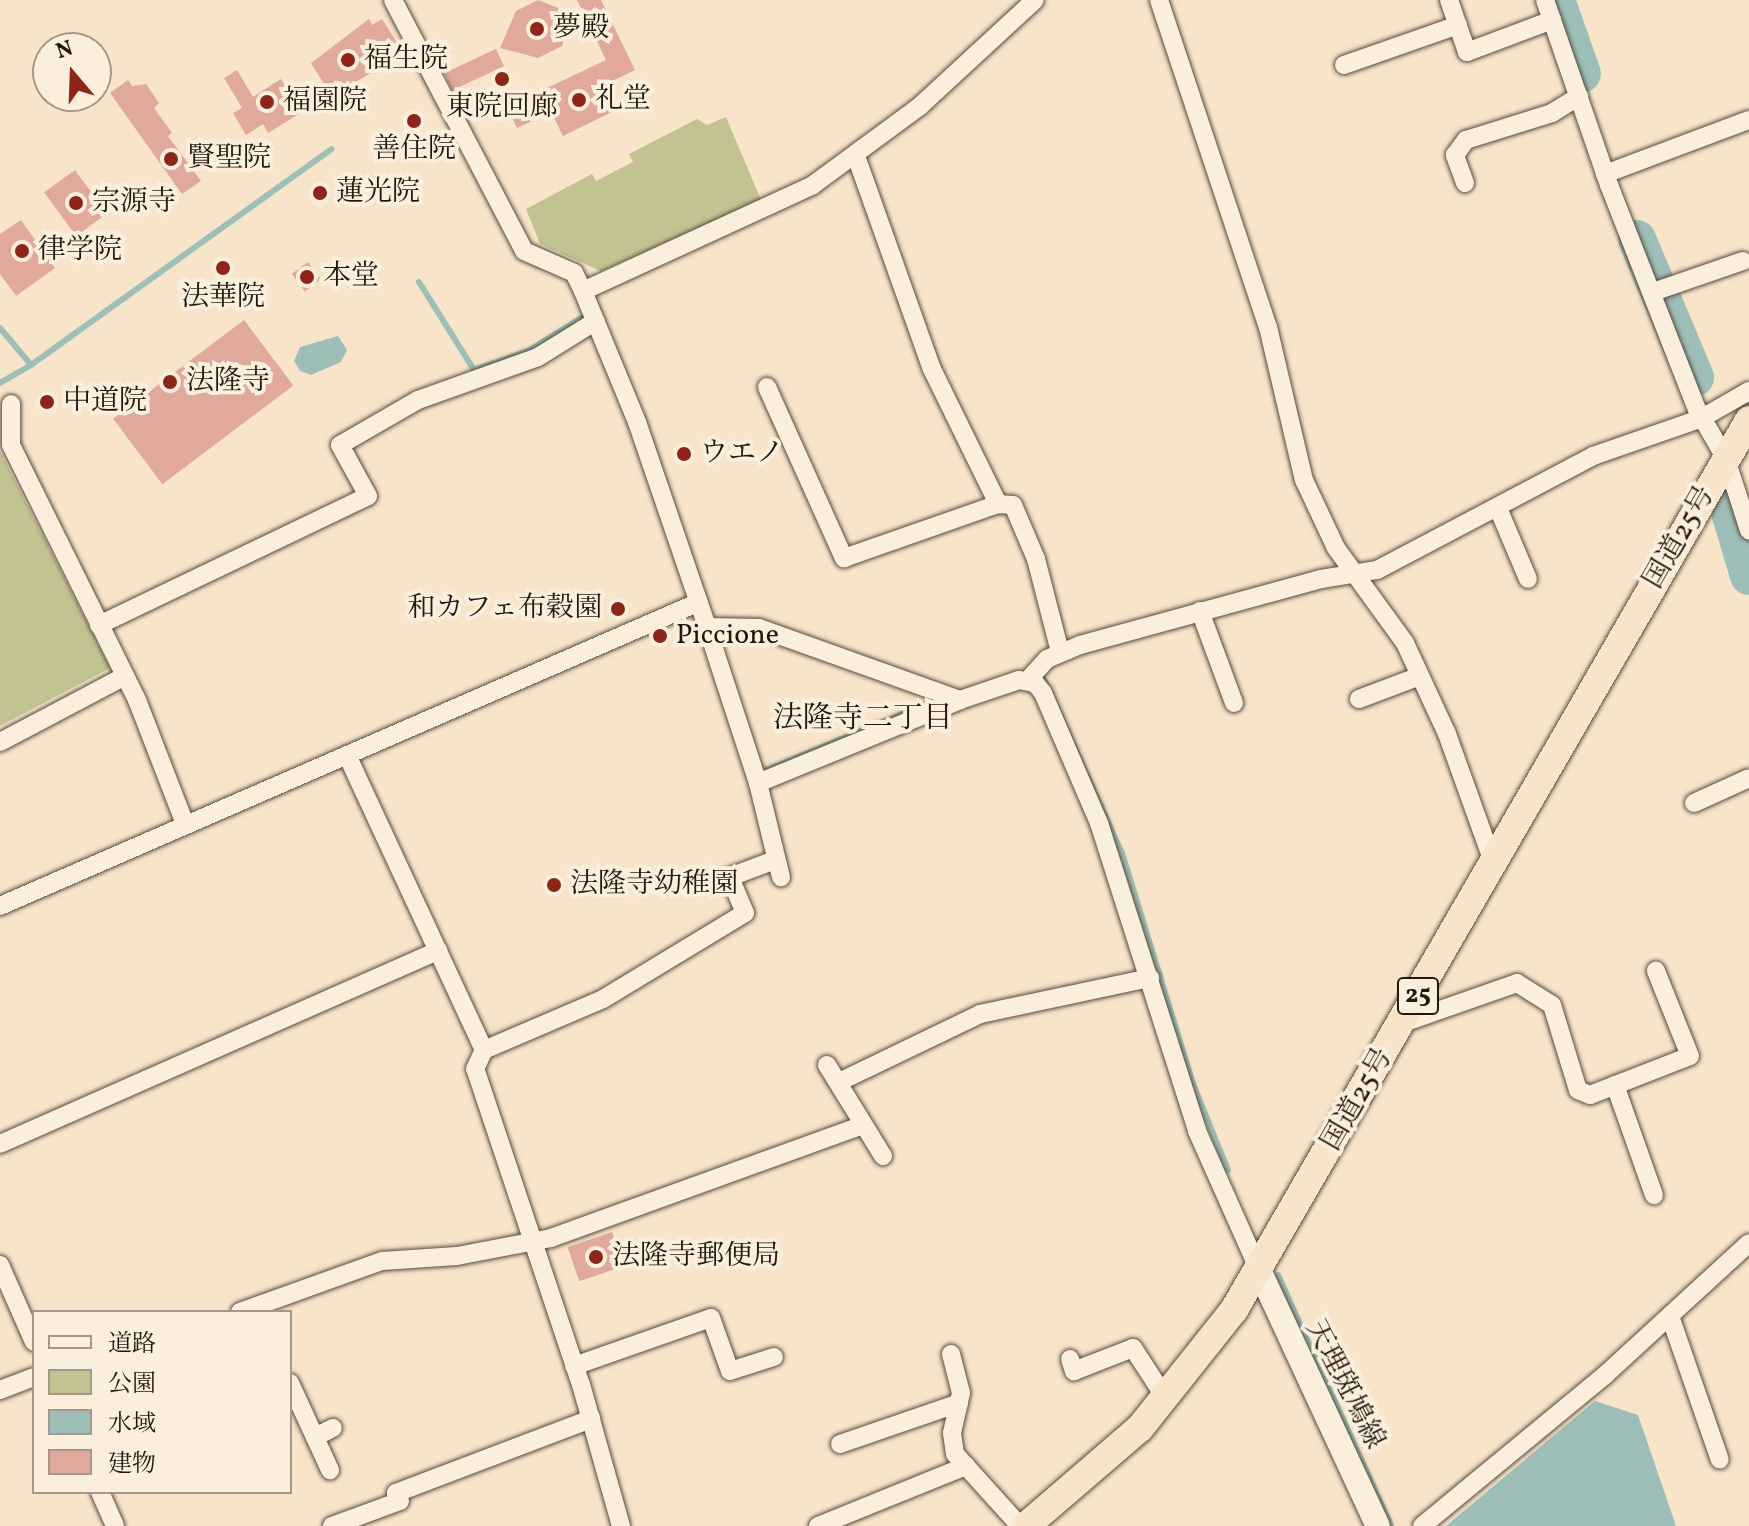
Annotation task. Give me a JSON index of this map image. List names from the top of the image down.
{
  "streets": {
    "highway": ["国道25号", "25"],
    "main road": ["天理斑鳩線"]
  },
  "crossings": [
    ["国道25号", "天理斑鳩線"]
  ],
  "districts": ["法隆寺二丁目"],
  "places": [
    "夢殿",
    "福生院",
    "東院回廊",
    "礼堂",
    "福園院",
    "善住院",
    "賢聖院",
    "蓮光院",
    "宗源寺",
    "律学院",
    "法華院",
    "本堂",
    "法隆寺",
    "中道院",
    "ウエノ",
    "和カフェ布穀園",
    "Piccione",
    "法隆寺幼稚園",
    "法隆寺郵便局"
  ],
  "legend": [
    "道路",
    "公園",
    "水域",
    "建物"
  ],
  "north": "top"
}
